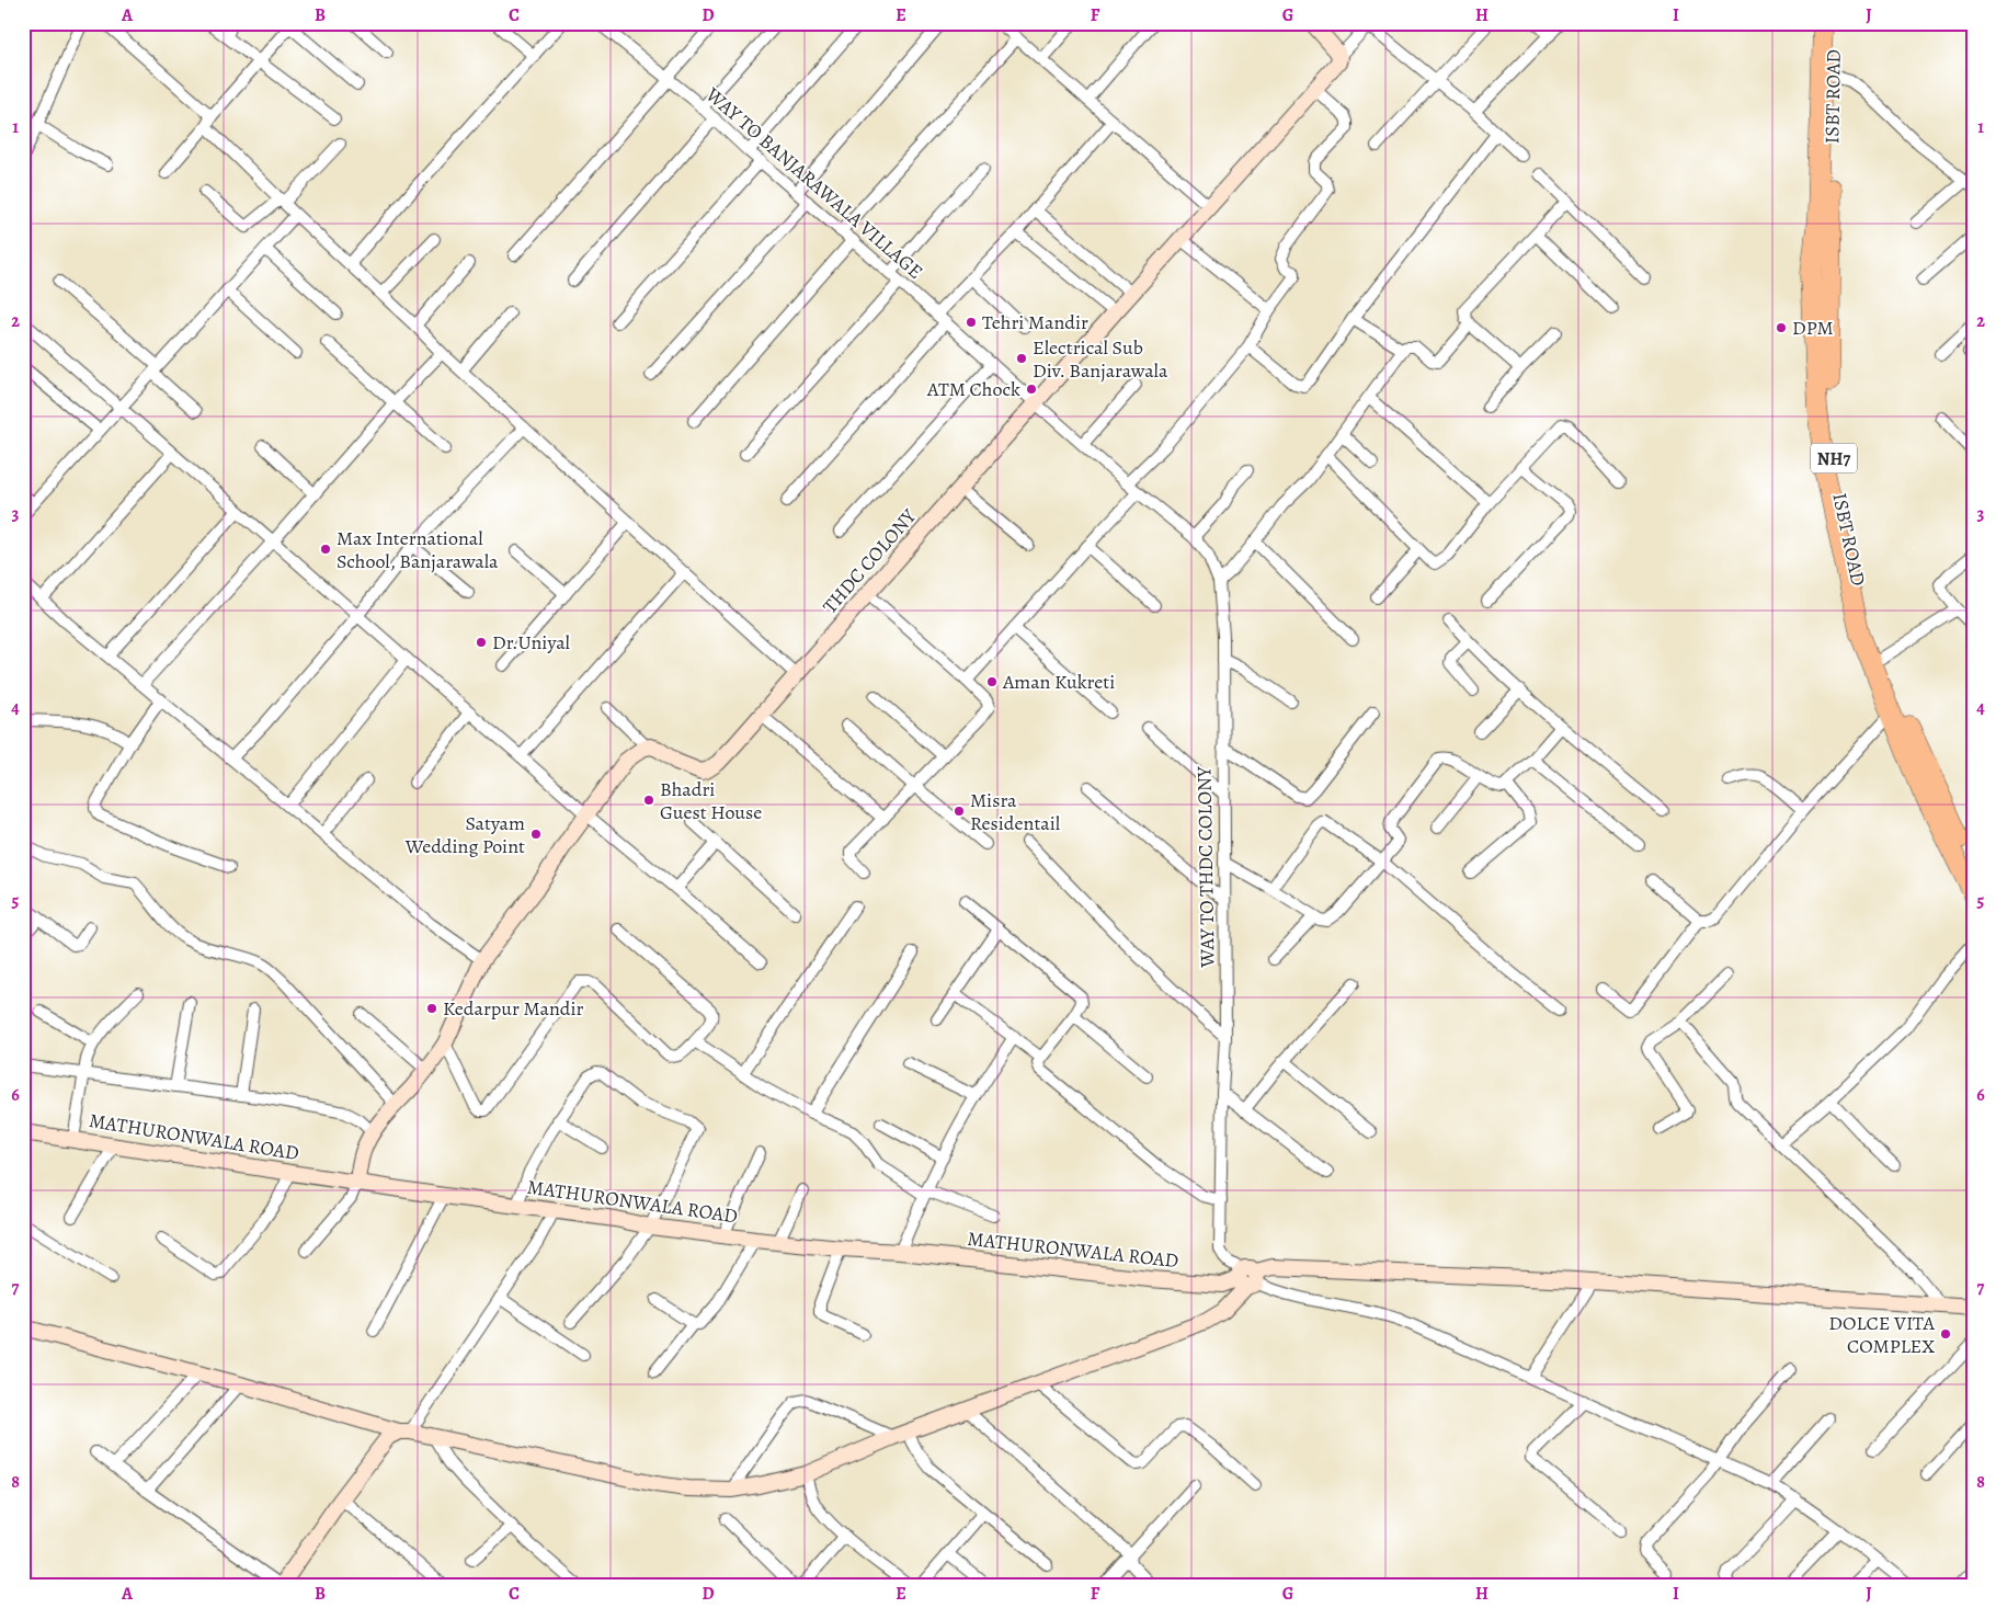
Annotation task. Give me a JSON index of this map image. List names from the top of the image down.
{
  "streets": {
    "highway": ["ISBT ROAD", "NH7"],
    "street": [
      "WAY TO BANJARAWALA VILLAGE",
      "THDC COLONY",
      "WAY TO THDC COLONY",
      "MATHURONWALA ROAD"
    ]
  },
  "crossings": [
    ["ISBT ROAD", "NH7"],
    ["WAY TO BANJARAWALA VILLAGE", "THDC COLONY"],
    ["WAY TO THDC COLONY", "MATHURONWALA ROAD"]
  ],
  "places": [
    "Tehri Mandir",
    "DPM",
    "Electrical Sub Div. Banjarawala",
    "ATM Chock",
    "Max International School, Banjarawala",
    "Dr.Uniyal",
    "Aman Kukreti",
    "Bhadri Guest House",
    "Misra Residentail",
    "Satyam Wedding Point",
    "Kedarpur Mandir",
    "DOLCE VITA COMPLEX"
  ],
  "grid": {
    "columns": [
      "A",
      "B",
      "C",
      "D",
      "E",
      "F",
      "G",
      "H",
      "I",
      "J"
    ],
    "rows": [
      "1",
      "2",
      "3",
      "4",
      "5",
      "6",
      "7",
      "8"
    ]
  }
}
